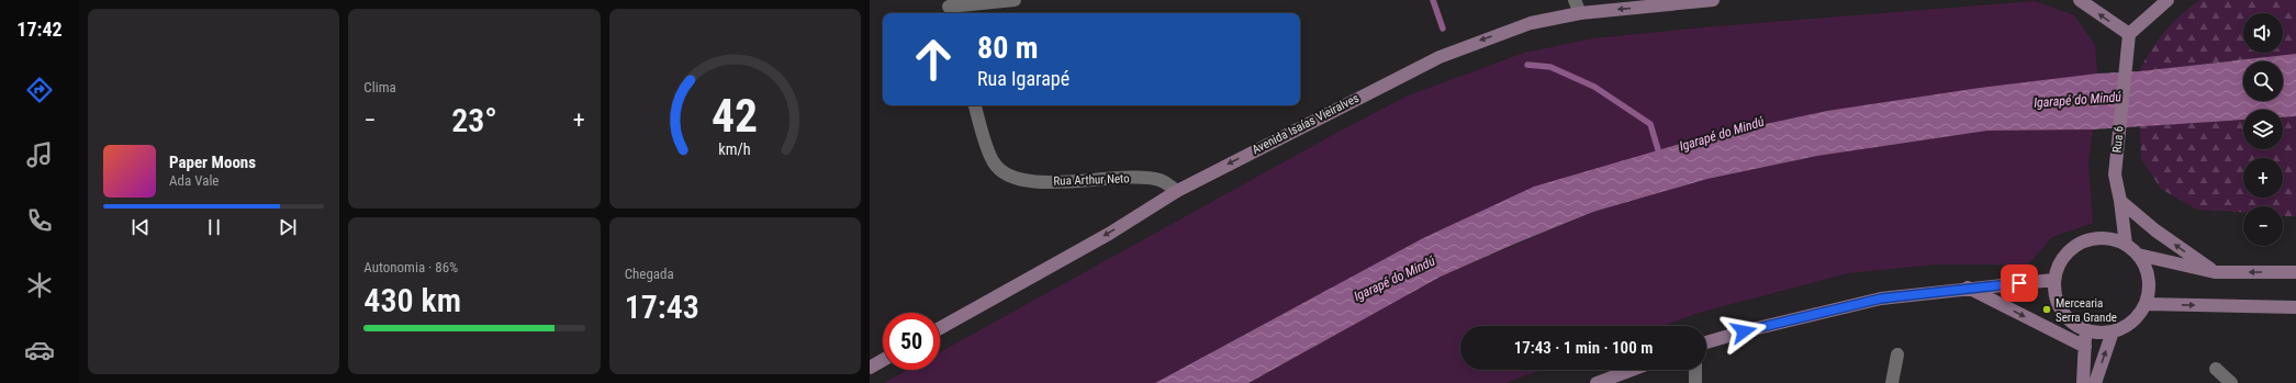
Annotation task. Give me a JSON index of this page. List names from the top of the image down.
{
  "streets": {
    "main road": ["Avenida Isaías Vieiralves", "Rua 6"],
    "street": ["Rua Arthur Neto"]
  },
  "crossings": [
    ["Avenida Isaías Vieiralves", "Rua Arthur Neto"]
  ],
  "one_way": ["Avenida Isaías Vieiralves"],
  "water": ["Igarapé do Mindú"],
  "places": ["Mercearia Serra Grande"],
  "page": {
    "tabs": "17:42",
    "tile": [
      "Clima",
      ["Autonomia · 86%", "430 km"],
      ["Chegada", "17:43"]
    ],
    "map_buttons": ["+", "−"],
    "turn": ["80 m", "Rua Igarapé"],
    "heat": ["−", "23°", "+"],
    "song": ["Paper Moons", "Ada Vale"],
    "limit": "50",
    "trip": "17:43 · 1 min · 100 m",
    "gauge": ["42", "km/h"]
  }
}
